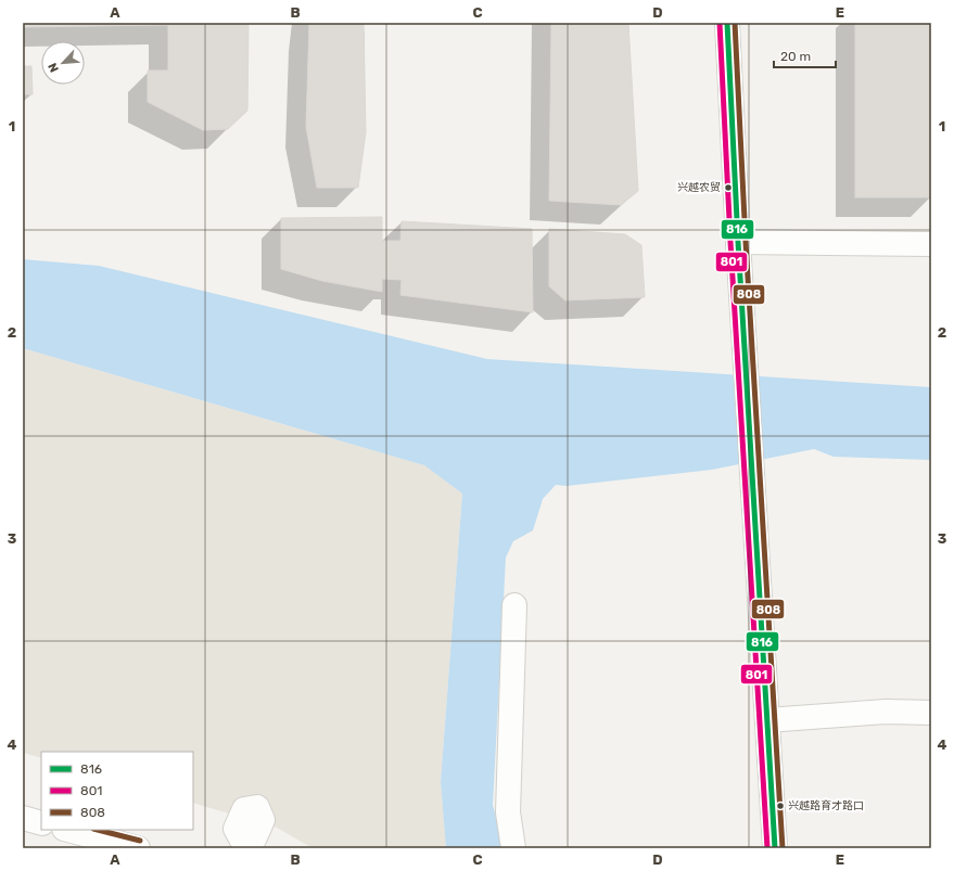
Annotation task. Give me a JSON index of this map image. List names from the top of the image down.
{
  "places": ["兴越农贸", "兴越路育才路口"],
  "lines": ["transit line 816", "transit line 801", "transit line 808"],
  "legend": ["816", "801", "808"],
  "scale_bar": "20 m",
  "north": "bottom left",
  "grid": {
    "columns": [
      "A",
      "B",
      "C",
      "D",
      "E"
    ],
    "rows": [
      "1",
      "2",
      "3",
      "4"
    ]
  }
}
